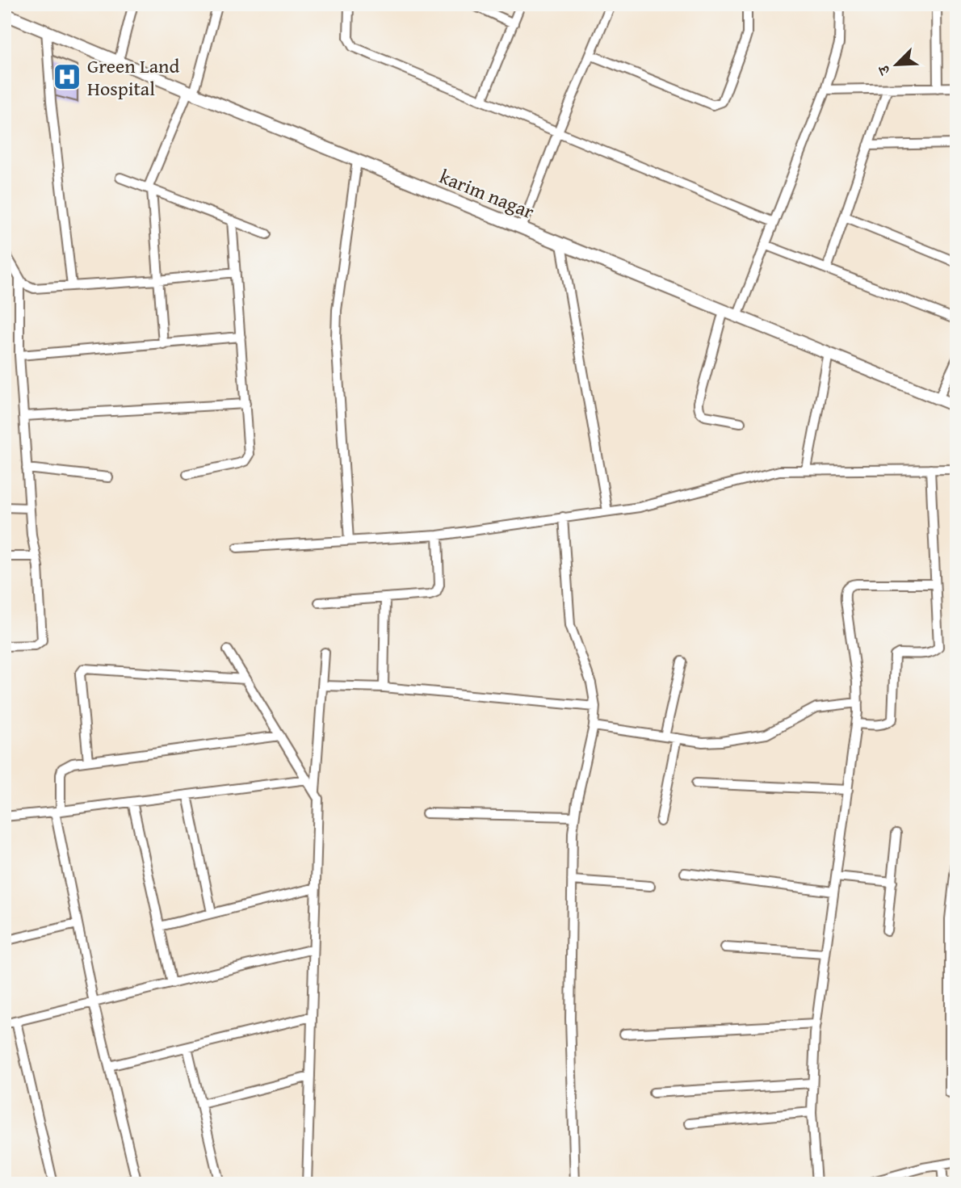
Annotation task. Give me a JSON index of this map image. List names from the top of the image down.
{
  "streets": {
    "street": ["karim nagar"]
  },
  "places": {
    "hospital": ["Green Land Hospital"]
  },
  "north": "bottom left"
}
